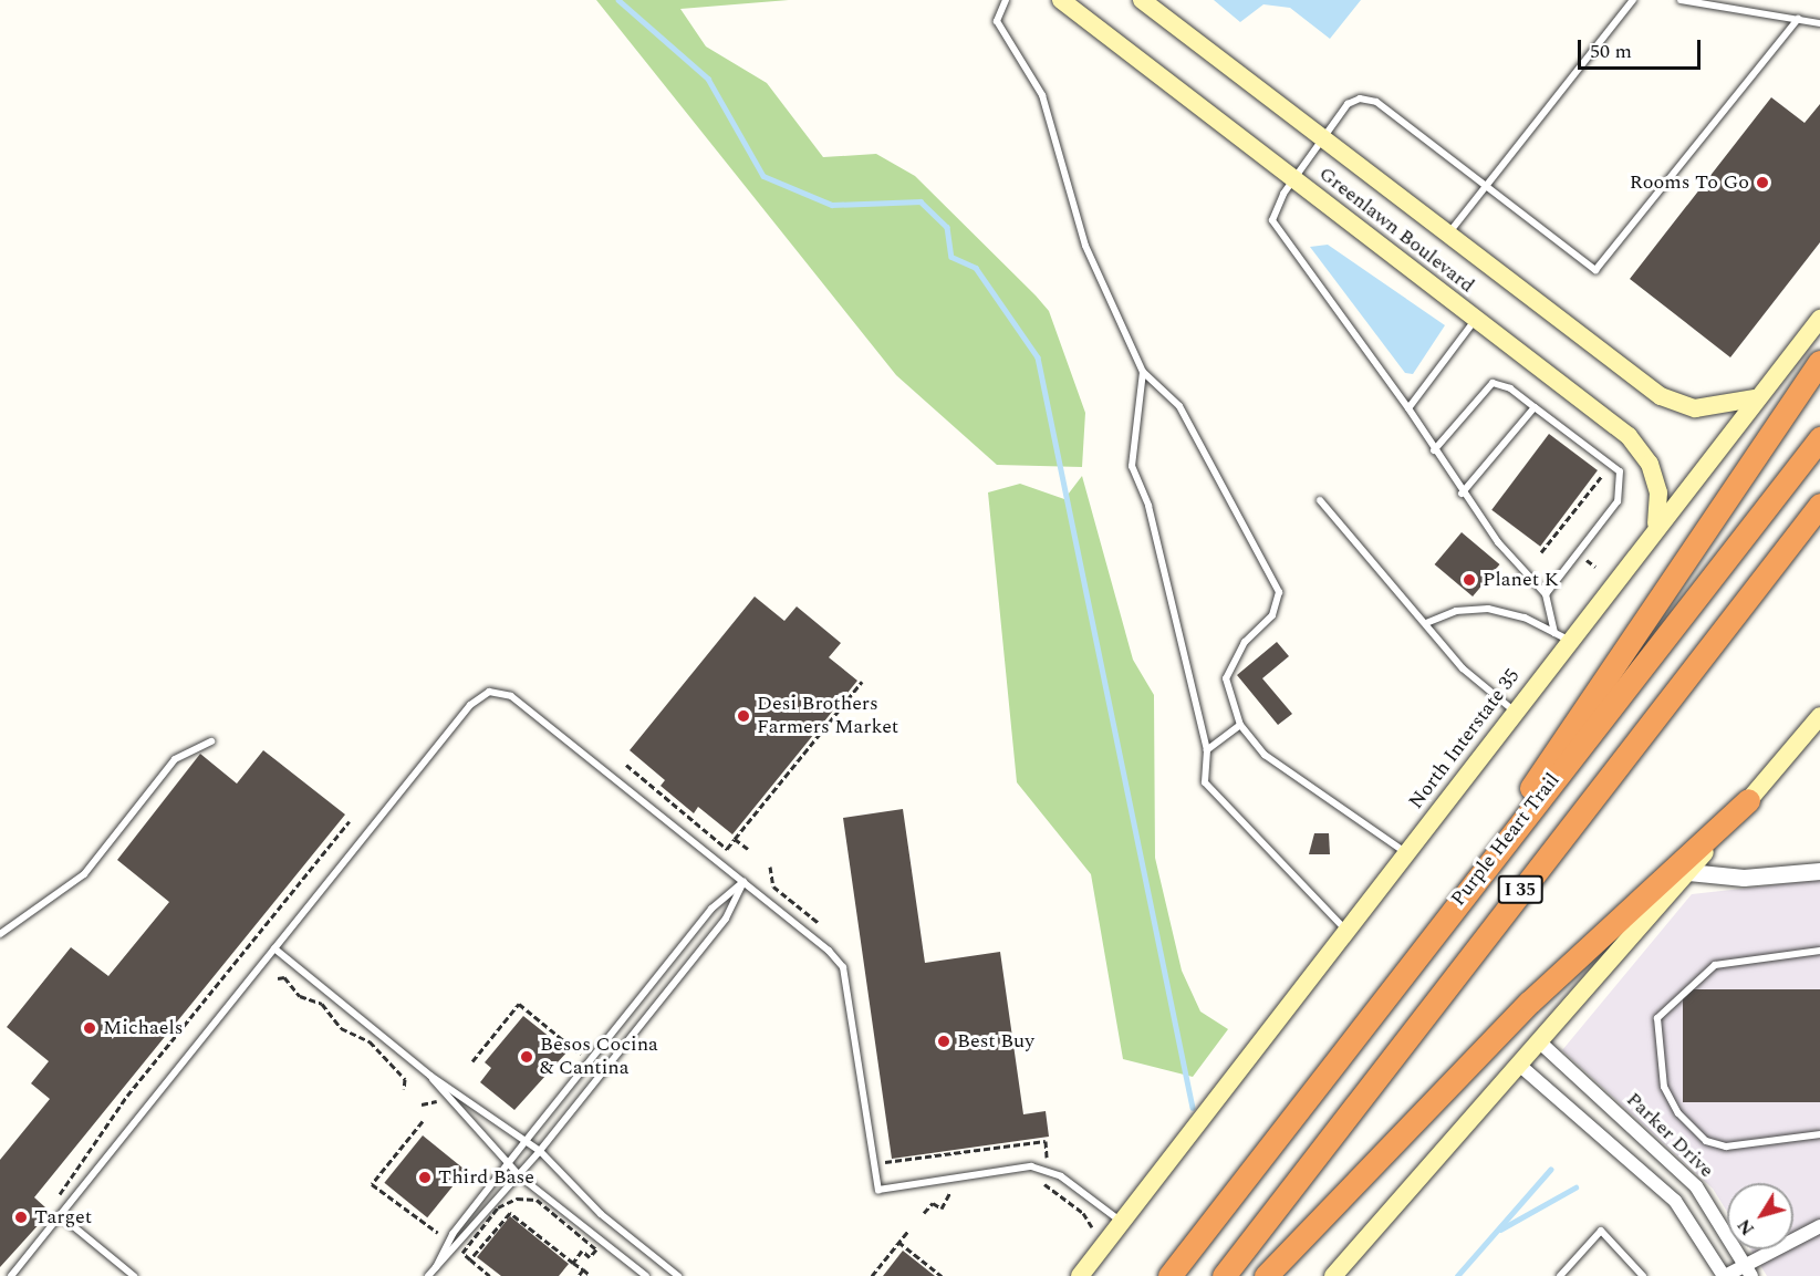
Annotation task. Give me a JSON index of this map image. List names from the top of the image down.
{
  "streets": {
    "highway": ["Purple Heart Trail", "I 35"],
    "main road": ["Greenlawn Boulevard", "North Interstate 35"],
    "street": ["Parker Drive"]
  },
  "crossings": [
    ["Greenlawn Boulevard", "North Interstate 35"]
  ],
  "places": [
    "Rooms To Go",
    "Planet K",
    "Desi Brothers Farmers Market",
    "Michaels",
    "Best Buy",
    "Besos Cocina & Cantina",
    "Third Base",
    "Target"
  ],
  "scale_bar": "50 m",
  "north": "bottom left"
}
